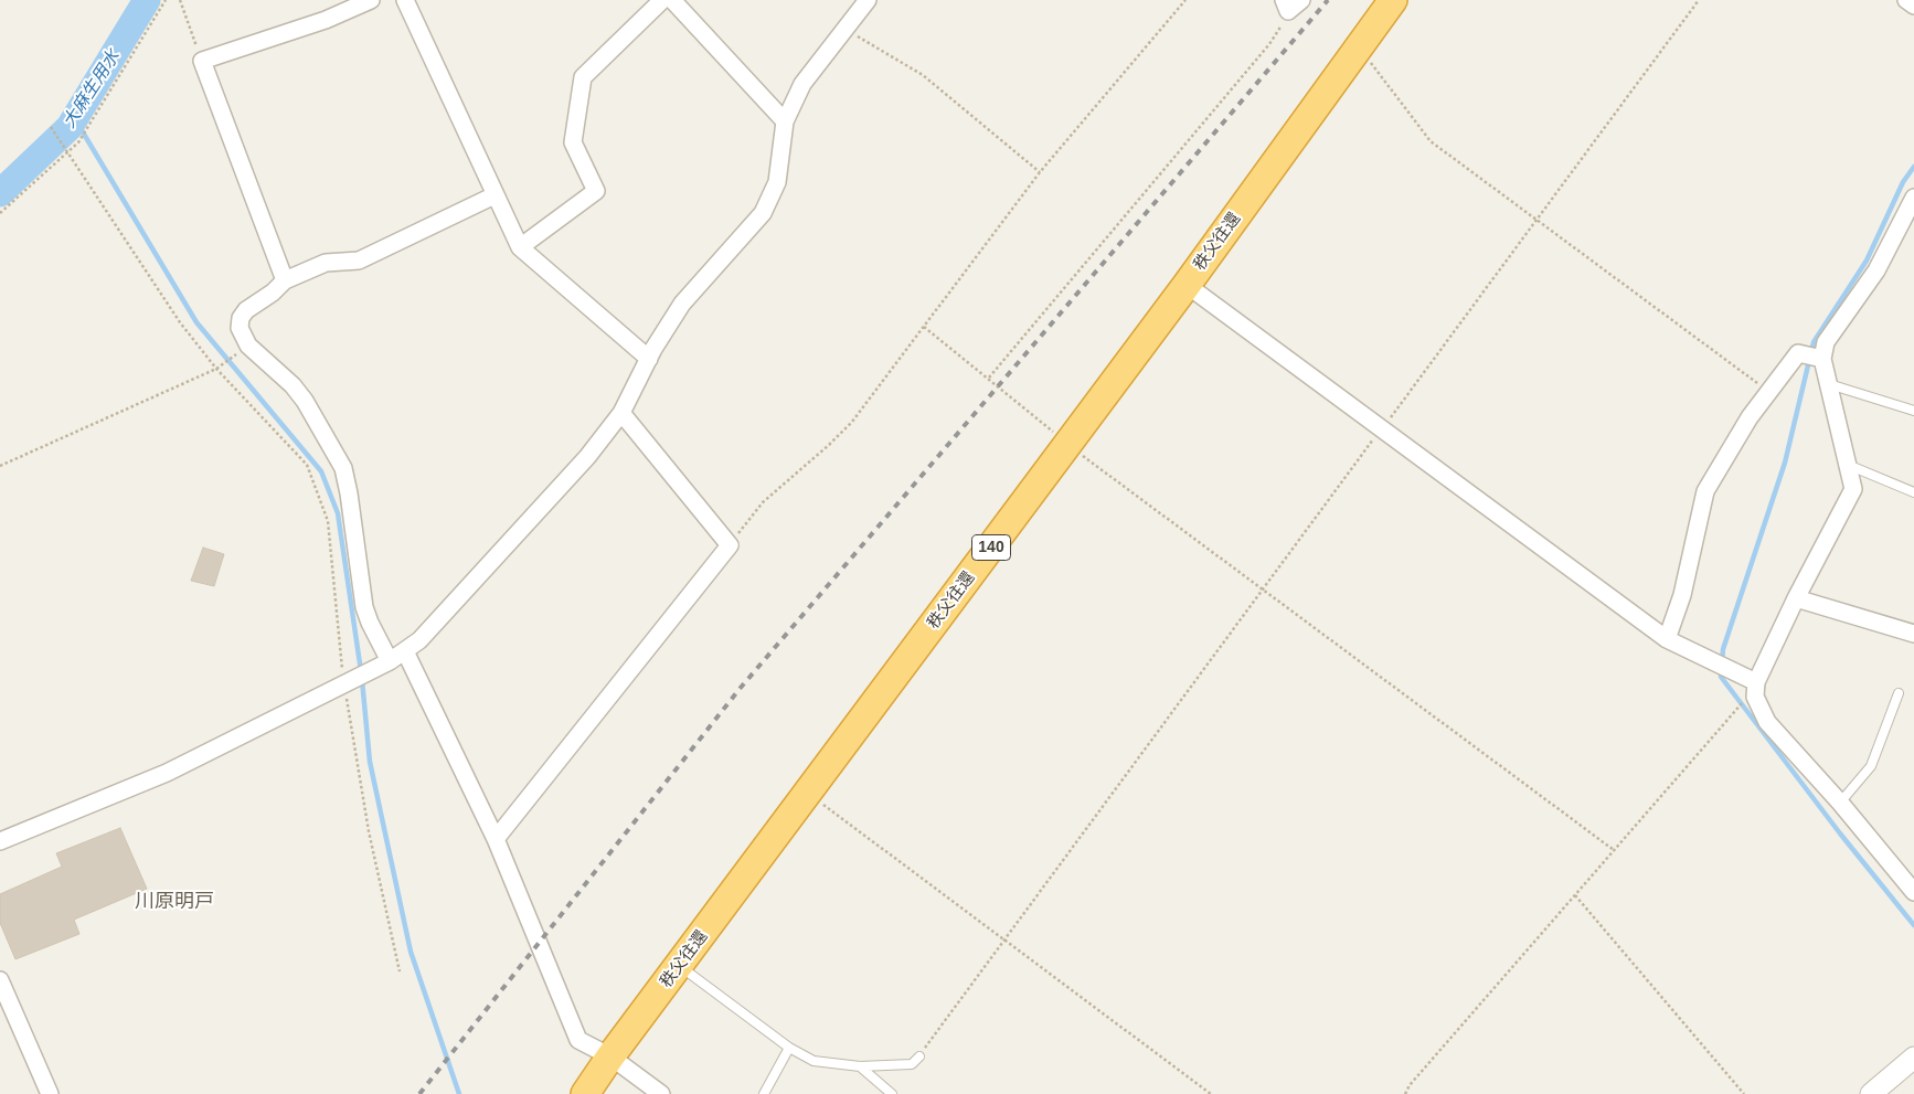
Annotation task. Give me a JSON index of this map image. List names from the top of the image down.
{
  "streets": {
    "highway": ["秩父往還", "140"]
  },
  "districts": ["川原明戸"],
  "water": ["大麻生用水"]
}
